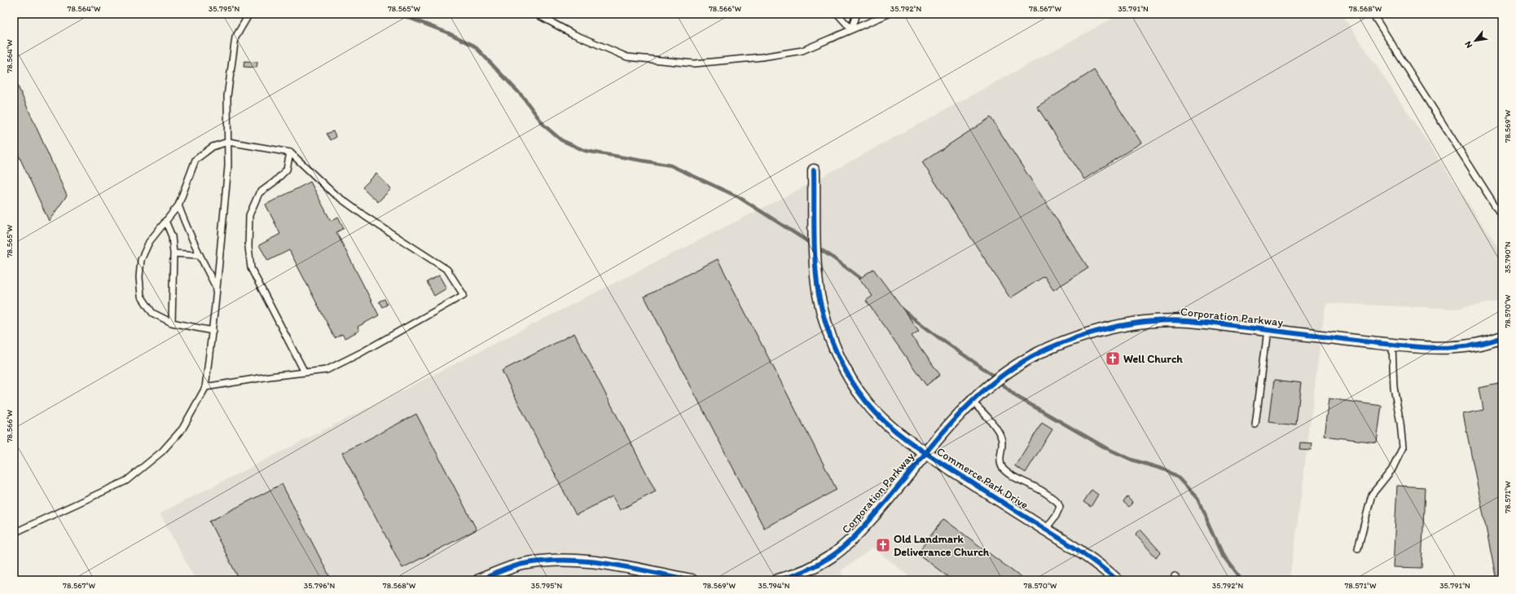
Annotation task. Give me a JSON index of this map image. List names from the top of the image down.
{
  "streets": {
    "street": ["Corporation Parkway", "Commerce Park Drive"]
  },
  "crossings": [
    ["Corporation Parkway", "Commerce Park Drive"]
  ],
  "places": {
    "church": ["Well Church", "Old Landmark Deliverance Church"]
  },
  "north": "bottom left",
  "coordinates": [
    "78.564°W",
    "35.795°N",
    "78.565°W",
    "78.566°W",
    "35.792°N",
    "78.567°W",
    "35.791°N",
    "78.568°W",
    "78.569°W",
    "35.790°N",
    "78.570°W",
    "78.571°W",
    "35.796°N",
    "35.794°N"
  ]
}
